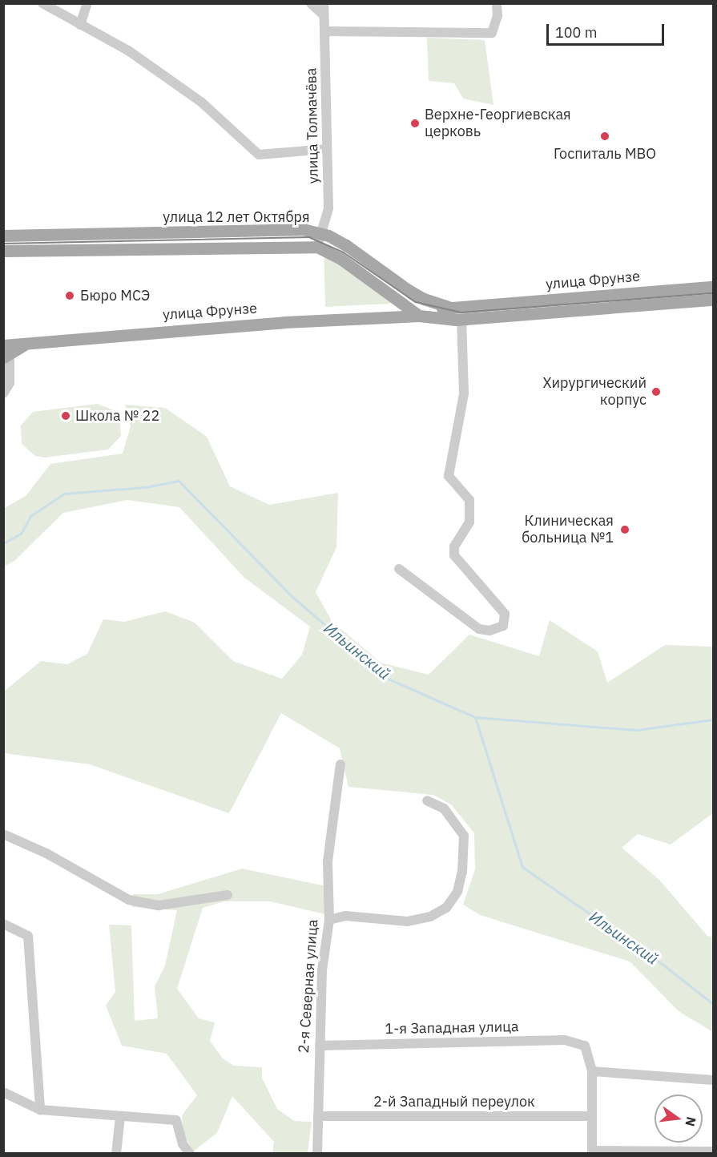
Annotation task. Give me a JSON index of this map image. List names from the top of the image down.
{
  "streets": {
    "main road": ["улица 12 лет Октября", "улица Фрунзе"],
    "street": [
      "улица Толмачёва",
      "2-я Северная улица",
      "1-я Западная улица",
      "2-й Западный переулок"
    ]
  },
  "crossings": [
    ["улица Толмачёва", "улица 12 лет Октября"],
    ["улица 12 лет Октября", "улица Фрунзе"],
    ["2-я Северная улица", "1-я Западная улица"],
    ["2-я Северная улица", "2-й Западный переулок"]
  ],
  "water": ["Ильинский"],
  "places": [
    "Верхне-Георгиевская церковь",
    "Госпиталь МВО",
    "Бюро МСЭ",
    "Хирургический корпус",
    "Школа № 22",
    "Клиническая больница №1"
  ],
  "scale_bar": "100 m",
  "north": "right"
}
